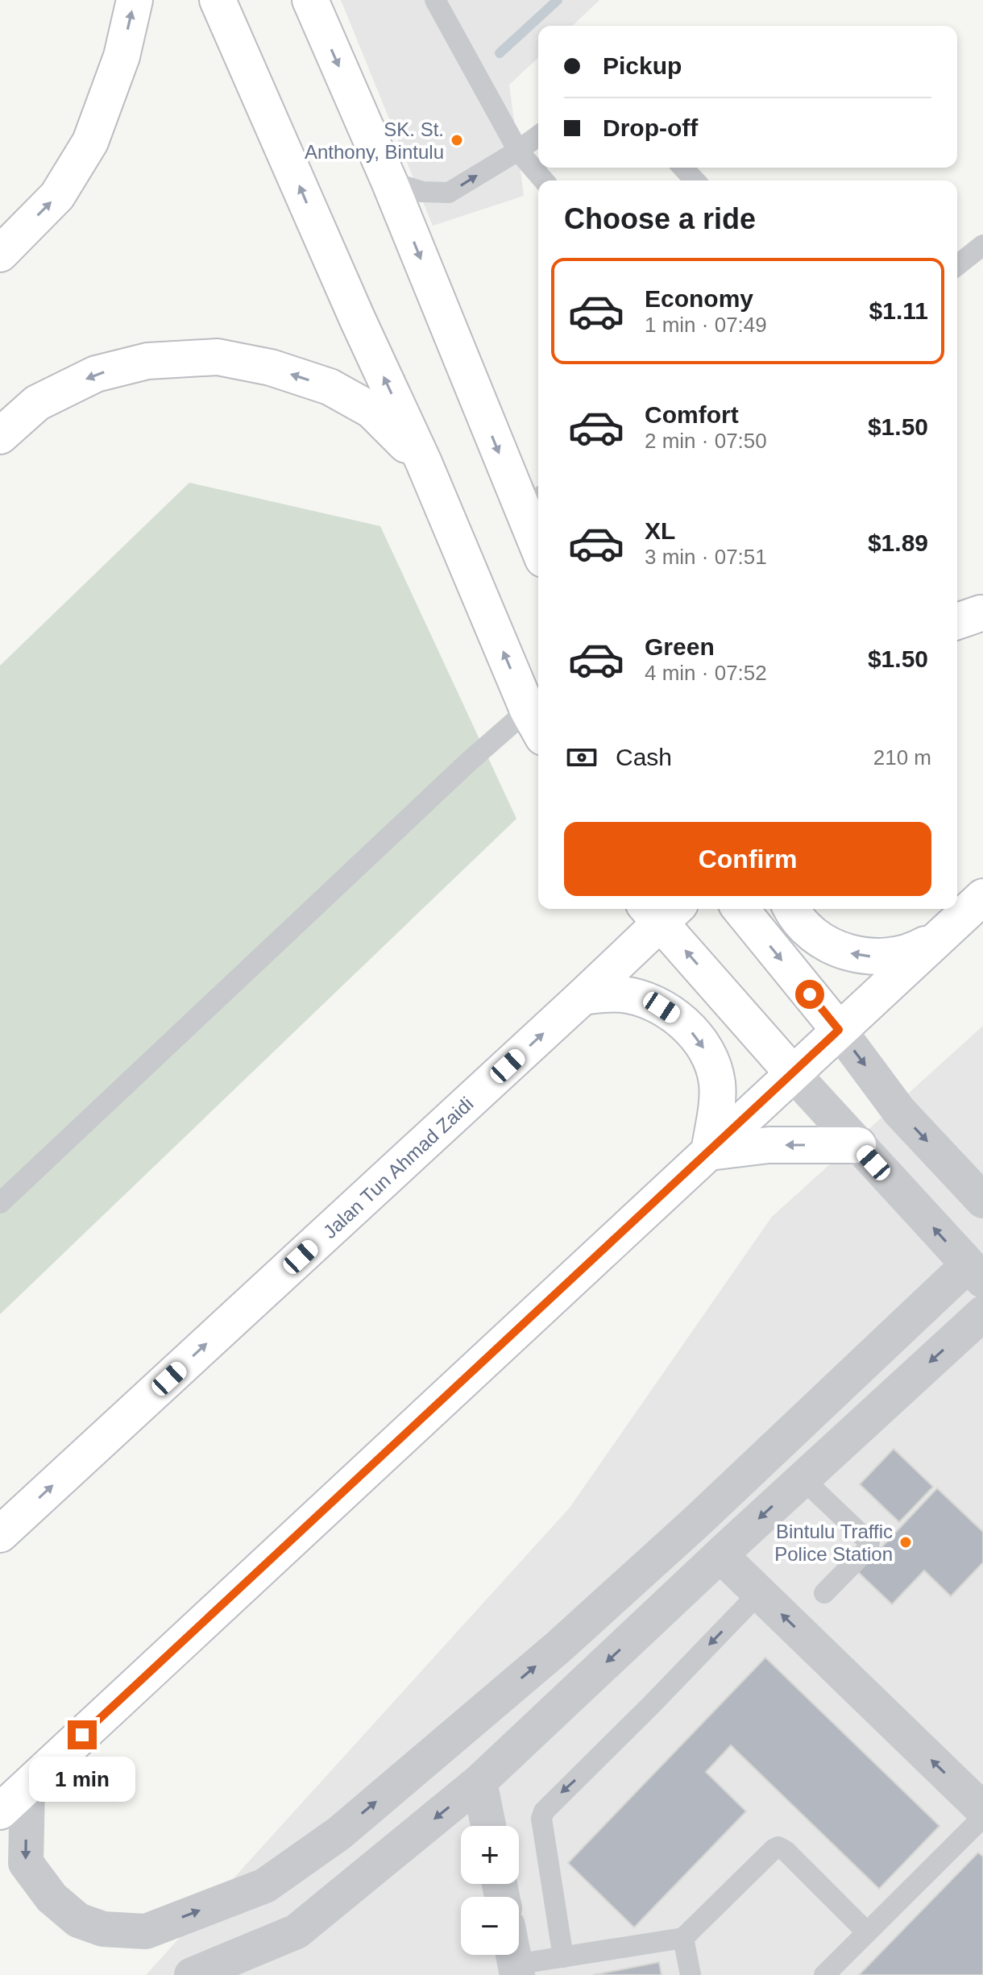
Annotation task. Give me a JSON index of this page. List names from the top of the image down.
{
  "streets": {
    "main road": ["Jalan Tun Ahmad Zaidi"]
  },
  "places": ["SK. St. Anthony, Bintulu", "Bintulu Traffic Police Station"],
  "page": {
    "banner": ["Pickup", "Drop-off"],
    "heading": "Choose a ride",
    "list": [
      {
        "name": "Economy",
        "note": "1 min · 07:49",
        "value": "$1.11"
      },
      {
        "name": "Comfort",
        "note": "2 min · 07:50",
        "value": "$1.50"
      },
      {
        "name": "XL",
        "note": "3 min · 07:51",
        "value": "$1.89"
      },
      {
        "name": "Green",
        "note": "4 min · 07:52",
        "value": "$1.50"
      }
    ],
    "pay": ["Cash", "210 m"],
    "buttons": "Confirm",
    "bubble": "1 min",
    "map_buttons": ["+", "−"]
  }
}
